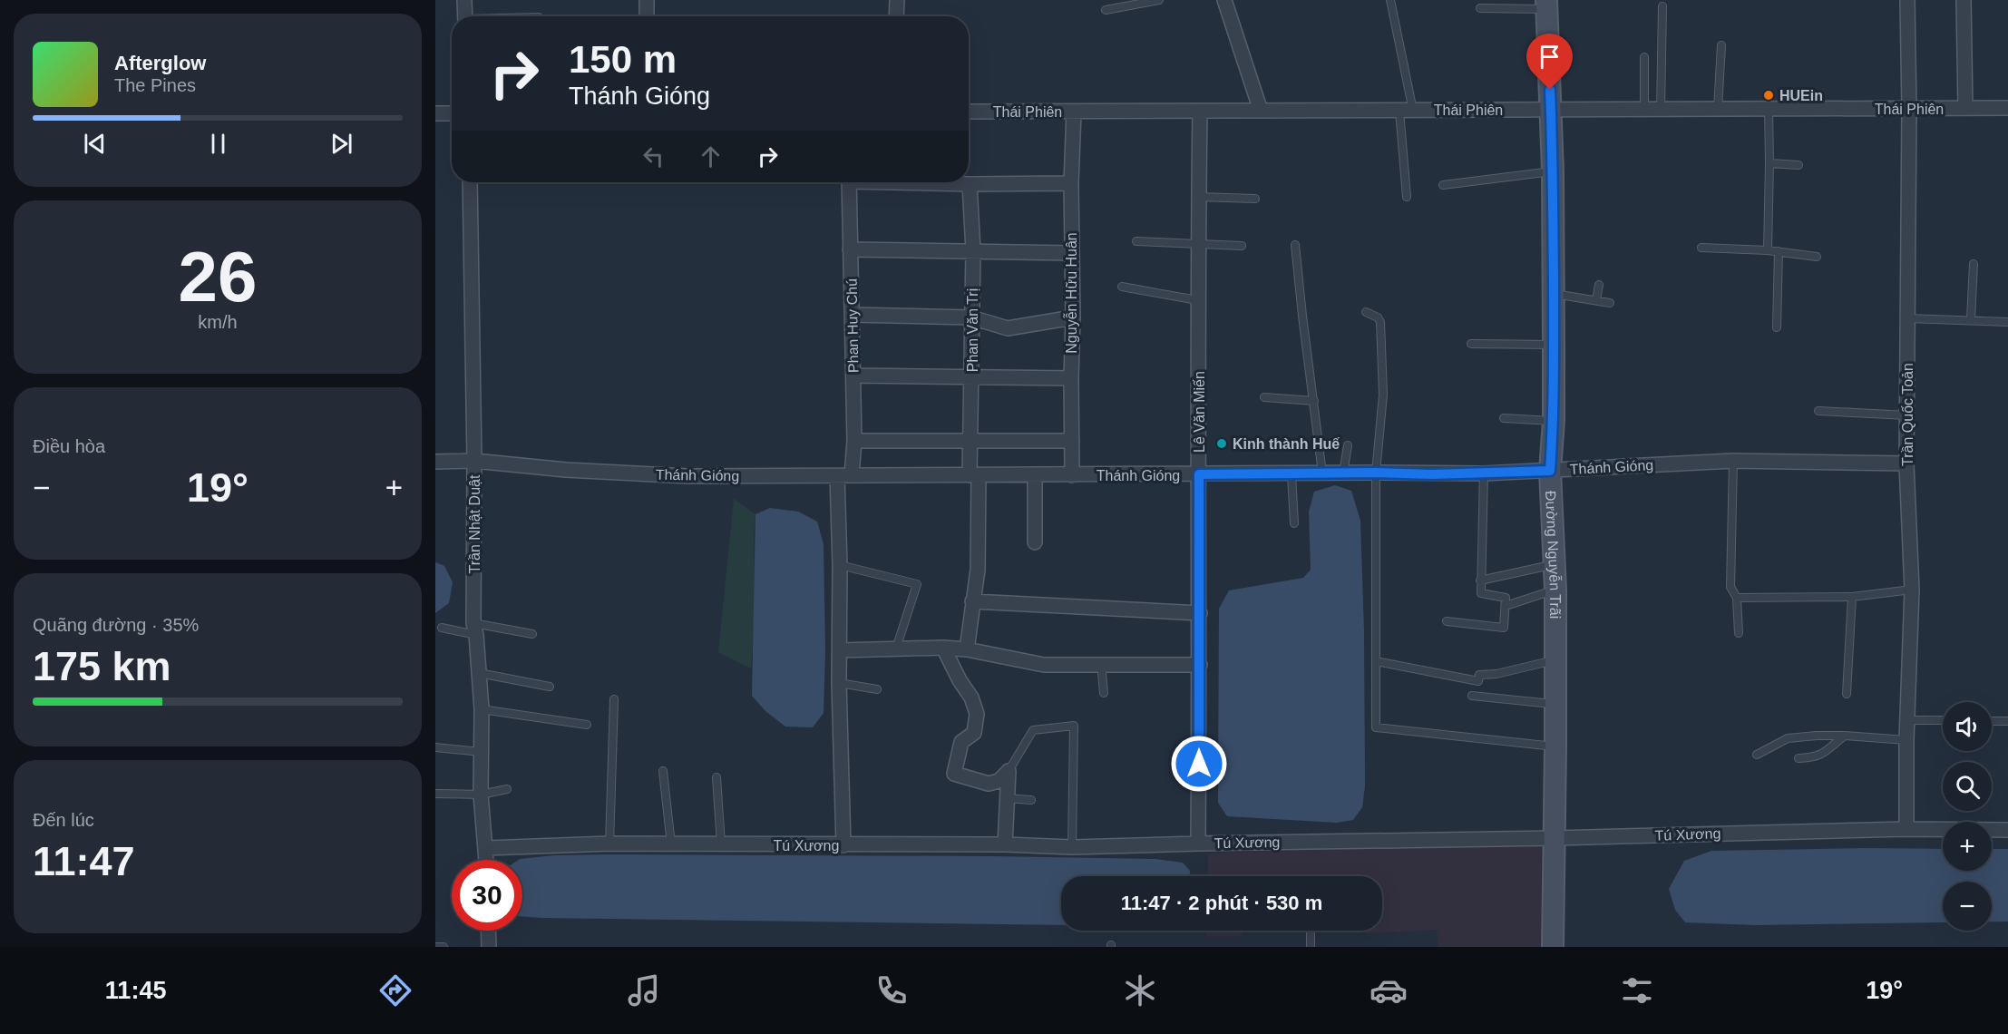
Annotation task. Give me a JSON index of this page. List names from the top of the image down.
{
  "streets": {
    "main road": ["Đường Nguyễn Trãi"],
    "street": [
      "Thái Phiên",
      "Nguyễn Hữu Huân",
      "Phan Huy Chú",
      "Phan Văn Trị",
      "Lê Văn Miến",
      "Trần Quốc Toản",
      "Thánh Gióng",
      "Trần Nhật Duật",
      "Tú Xương"
    ]
  },
  "crossings": [
    ["Thái Phiên", "Nguyễn Hữu Huân"],
    ["Thái Phiên", "Lê Văn Miến"],
    ["Thái Phiên", "Trần Quốc Toản"],
    ["Thái Phiên", "Đường Nguyễn Trãi"],
    ["Nguyễn Hữu Huân", "Thánh Gióng"],
    ["Phan Huy Chú", "Thánh Gióng"],
    ["Phan Văn Trị", "Thánh Gióng"],
    ["Lê Văn Miến", "Thánh Gióng"],
    ["Lê Văn Miến", "Tú Xương"],
    ["Trần Quốc Toản", "Thánh Gióng"],
    ["Trần Quốc Toản", "Tú Xương"],
    ["Thánh Gióng", "Trần Nhật Duật"],
    ["Thánh Gióng", "Đường Nguyễn Trãi"],
    ["Trần Nhật Duật", "Tú Xương"],
    ["Đường Nguyễn Trãi", "Tú Xương"]
  ],
  "places": ["HUEin", "Kinh thành Huế"],
  "page": {
    "turn": ["150 m", "Thánh Gióng"],
    "song": ["Afterglow", "The Pines"],
    "tile": [
      ["26", "km/h"],
      "Điều hòa",
      ["Quãng đường · 35%", "175 km"],
      ["Đến lúc", "11:47"]
    ],
    "heat": ["−", "19°", "+"],
    "map_buttons": ["+", "−"],
    "limit": "30",
    "trip": "11:47 · 2 phút · 530 m",
    "tabs": ["11:45", "19°"]
  }
}
